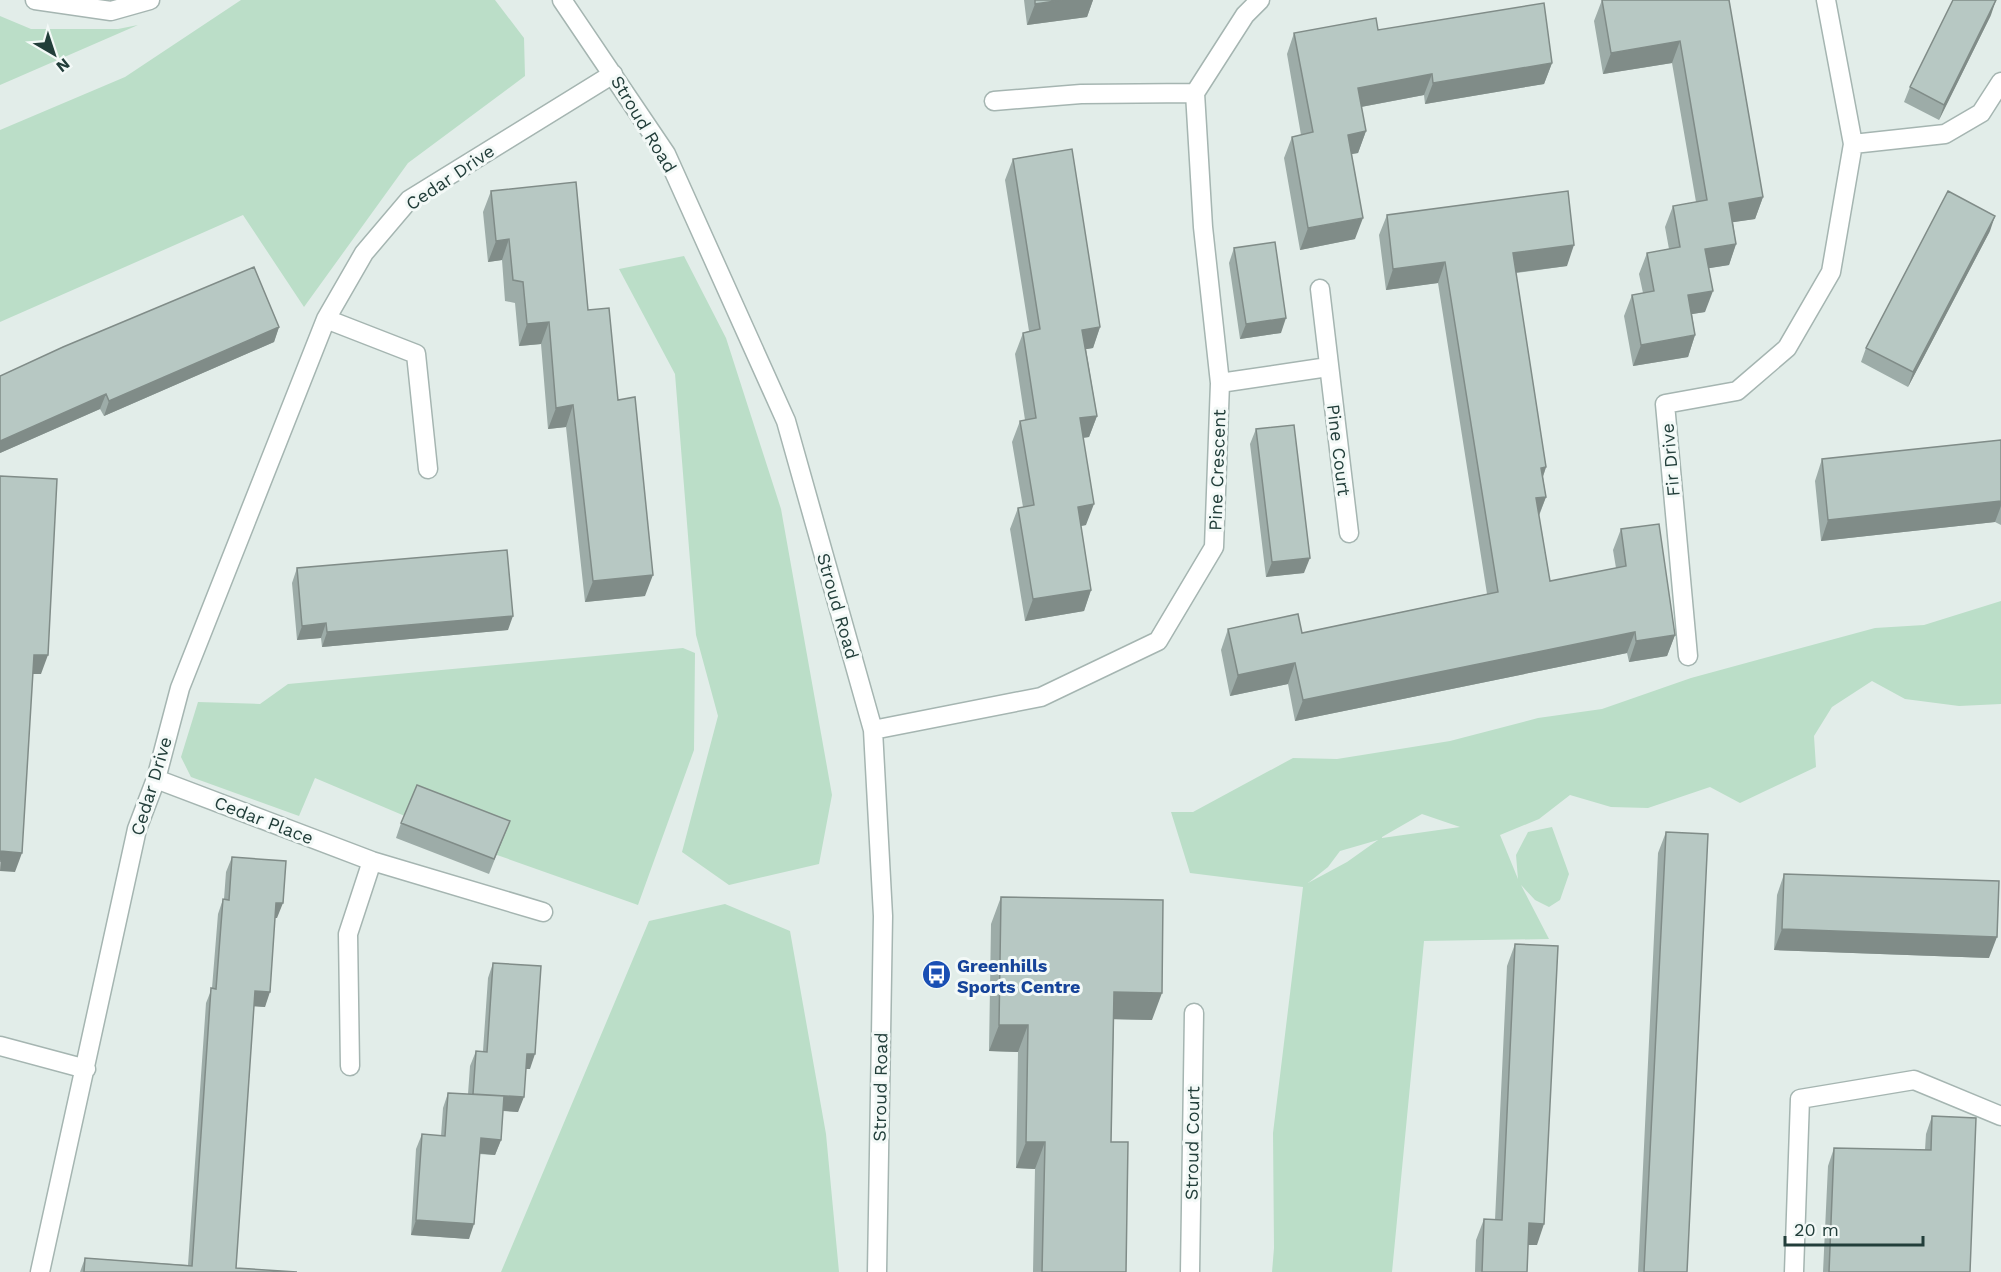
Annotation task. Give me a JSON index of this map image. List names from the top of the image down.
{
  "streets": {
    "street": [
      "Stroud Road",
      "Cedar Drive",
      "Pine Court",
      "Fir Drive",
      "Pine Crescent",
      "Cedar Place",
      "Stroud Court"
    ]
  },
  "crossings": [
    ["Stroud Road", "Cedar Drive"],
    ["Stroud Road", "Pine Crescent"],
    ["Cedar Drive", "Cedar Place"]
  ],
  "places": {
    "bus stop": ["Greenhills Sports Centre"]
  },
  "scale_bar": "20 m",
  "north": "bottom right"
}
